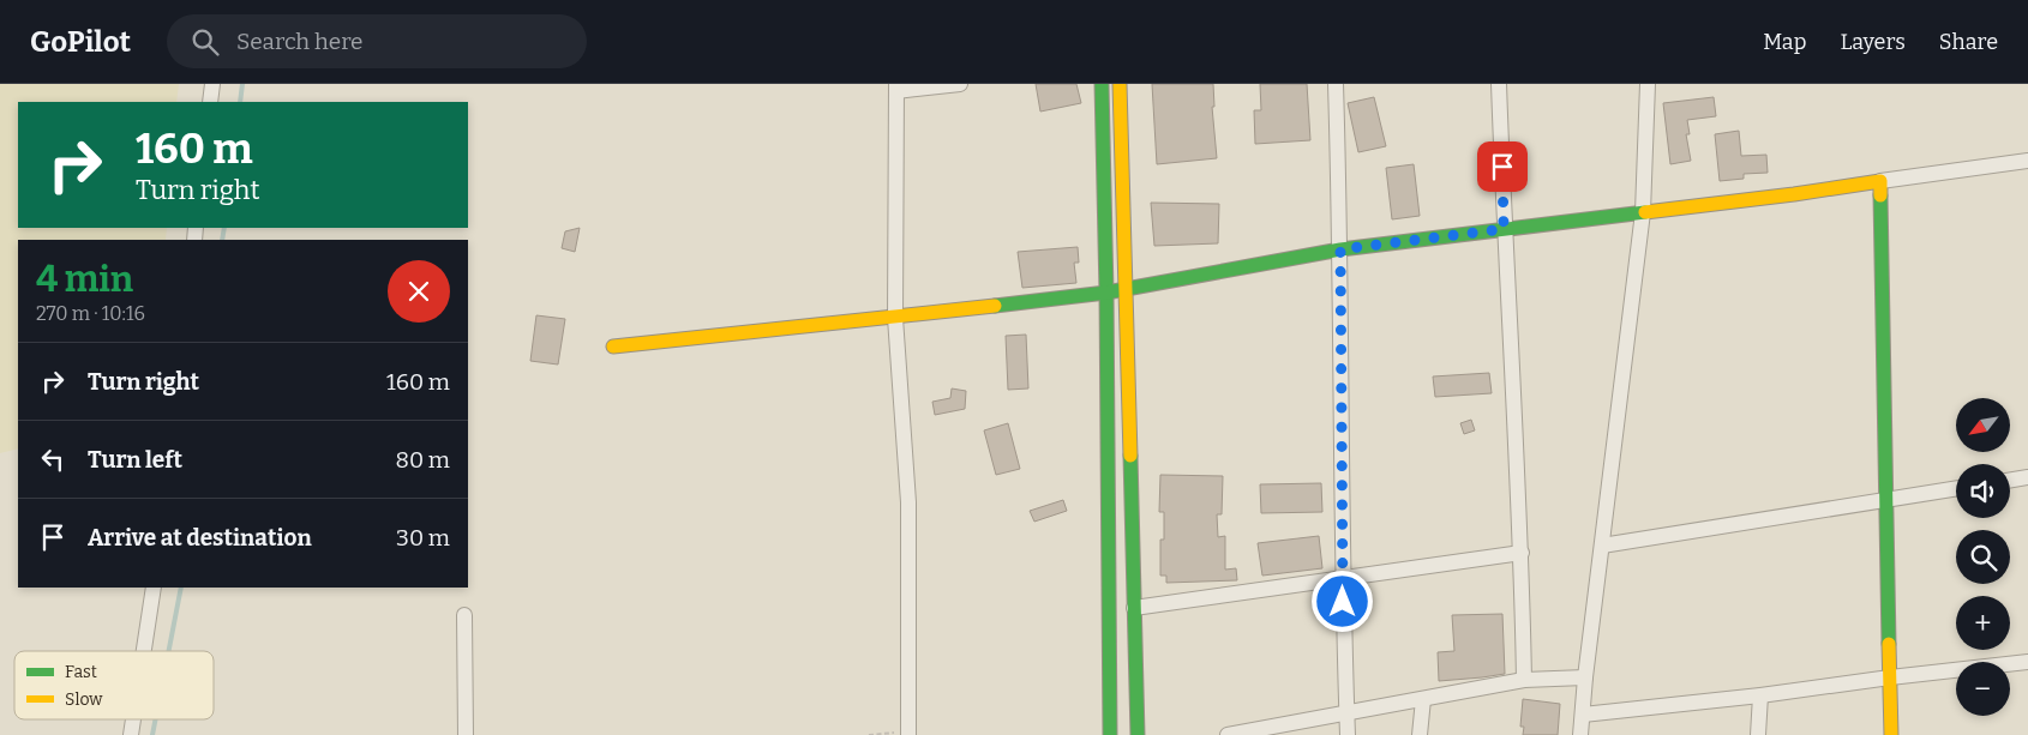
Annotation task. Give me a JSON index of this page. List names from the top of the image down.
{
  "legend": ["Fast", "Slow"],
  "north": "bottom left",
  "page": {
    "header": "GoPilot",
    "search": "Search here",
    "nav": ["Map", "Layers", "Share"],
    "turn": ["160 m", "Turn right"],
    "heading": ["4 min", "270 m · 10:16"],
    "list": [
      {
        "name": "Turn right",
        "value": "160 m"
      },
      {
        "name": "Turn left",
        "value": "80 m"
      },
      {
        "name": "Arrive at destination",
        "value": "30 m"
      }
    ],
    "map_buttons": ["+", "−"]
  }
}
